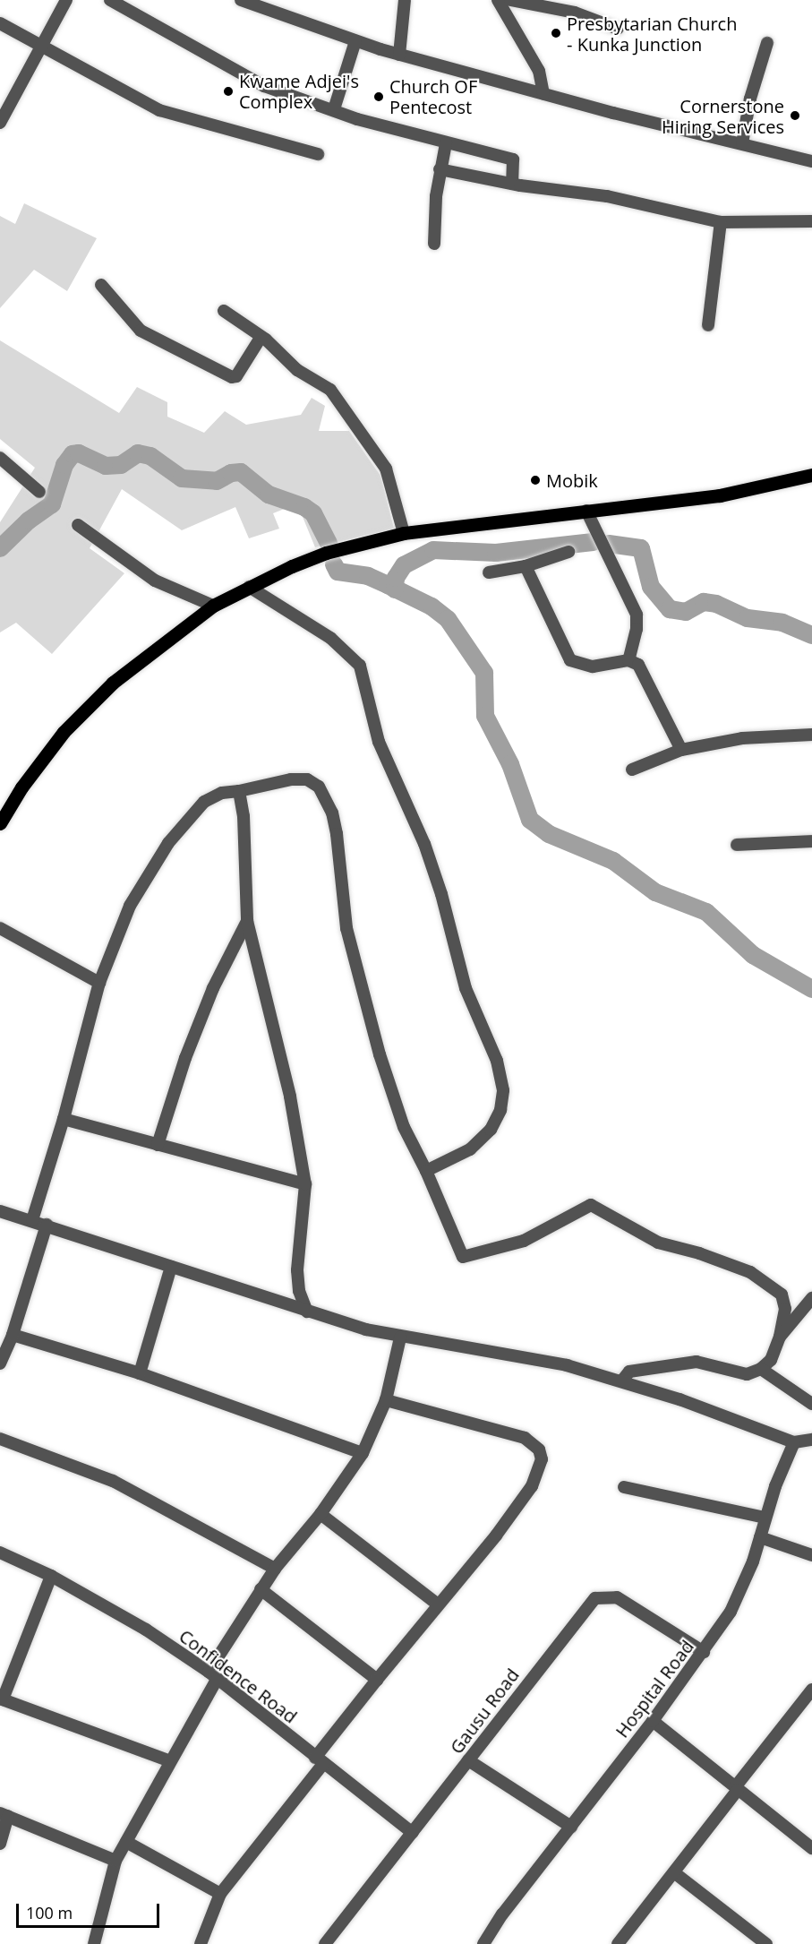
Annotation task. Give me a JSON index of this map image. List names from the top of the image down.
{
  "streets": {
    "street": ["Confidence Road", "Hospital Road", "Gausu Road"]
  },
  "crossings": [
    ["Confidence Road", "Gausu Road"],
    ["Hospital Road", "Gausu Road"]
  ],
  "places": [
    "Presbytarian Church - Kunka Junction",
    "Kwame Adjei's Complex",
    "Church OF Pentecost",
    "Cornerstone Hiring Services",
    "Mobik"
  ],
  "scale_bar": "100 m"
}
